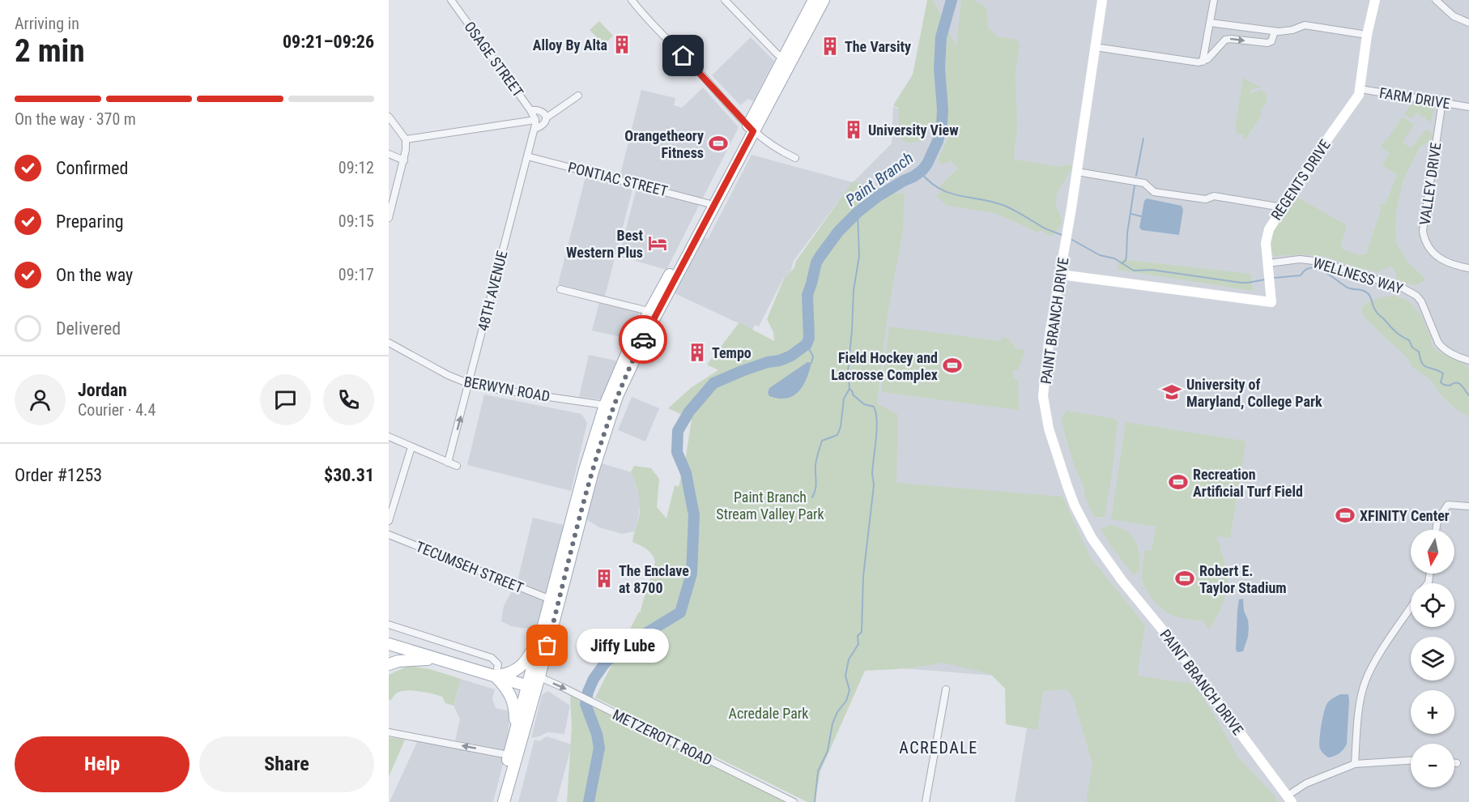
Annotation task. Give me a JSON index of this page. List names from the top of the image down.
{
  "streets": {
    "street": [
      "OSAGE STREET",
      "FARM DRIVE",
      "PONTIAC STREET",
      "REGENTS DRIVE",
      "VALLEY DRIVE",
      "WELLNESS WAY",
      "48TH AVENUE",
      "PAINT BRANCH DRIVE",
      "BERWYN ROAD",
      "TECUMSEH STREET",
      "METZEROTT ROAD"
    ]
  },
  "crossings": [
    ["OSAGE STREET", "48TH AVENUE"],
    ["FARM DRIVE", "REGENTS DRIVE"],
    ["FARM DRIVE", "VALLEY DRIVE"],
    ["PONTIAC STREET", "48TH AVENUE"],
    ["REGENTS DRIVE", "WELLNESS WAY"],
    ["REGENTS DRIVE", "PAINT BRANCH DRIVE"],
    ["48TH AVENUE", "BERWYN ROAD"]
  ],
  "one_way": ["METZEROTT ROAD"],
  "districts": ["ACREDALE"],
  "water": ["Paint Branch"],
  "parks": ["Paint Branch Stream Valley Park", "Acredale Park"],
  "places": {
    "building": [
      "Alloy By Alta",
      "The Varsity",
      "University View",
      "Tempo",
      "The Enclave at 8700"
    ],
    "sports": [
      "Orangetheory Fitness",
      "Field Hockey and Lacrosse Complex",
      "Recreation Artificial Turf Field",
      "XFINITY Center",
      "Robert E. Taylor Stadium"
    ],
    "hotel": ["Best Western Plus"],
    "school or university": ["University of Maryland, College Park"],
    "other": ["Jiffy Lube"]
  },
  "north": "bottom",
  "page": {
    "heading": ["2 min", "Arriving in", "09:21–09:26"],
    "panel": [
      "Jordan",
      "Courier · 4.4",
      "Order #1253",
      "$30.31"
    ],
    "bar": "On the way · 370 m",
    "list": [
      ["Confirmed", "09:12"],
      ["Preparing", "09:15"],
      ["On the way", "09:17"],
      "Delivered"
    ],
    "map_buttons": ["+", "−"],
    "bubble": "Jiffy Lube",
    "buttons": ["Help", "Share"]
  }
}
